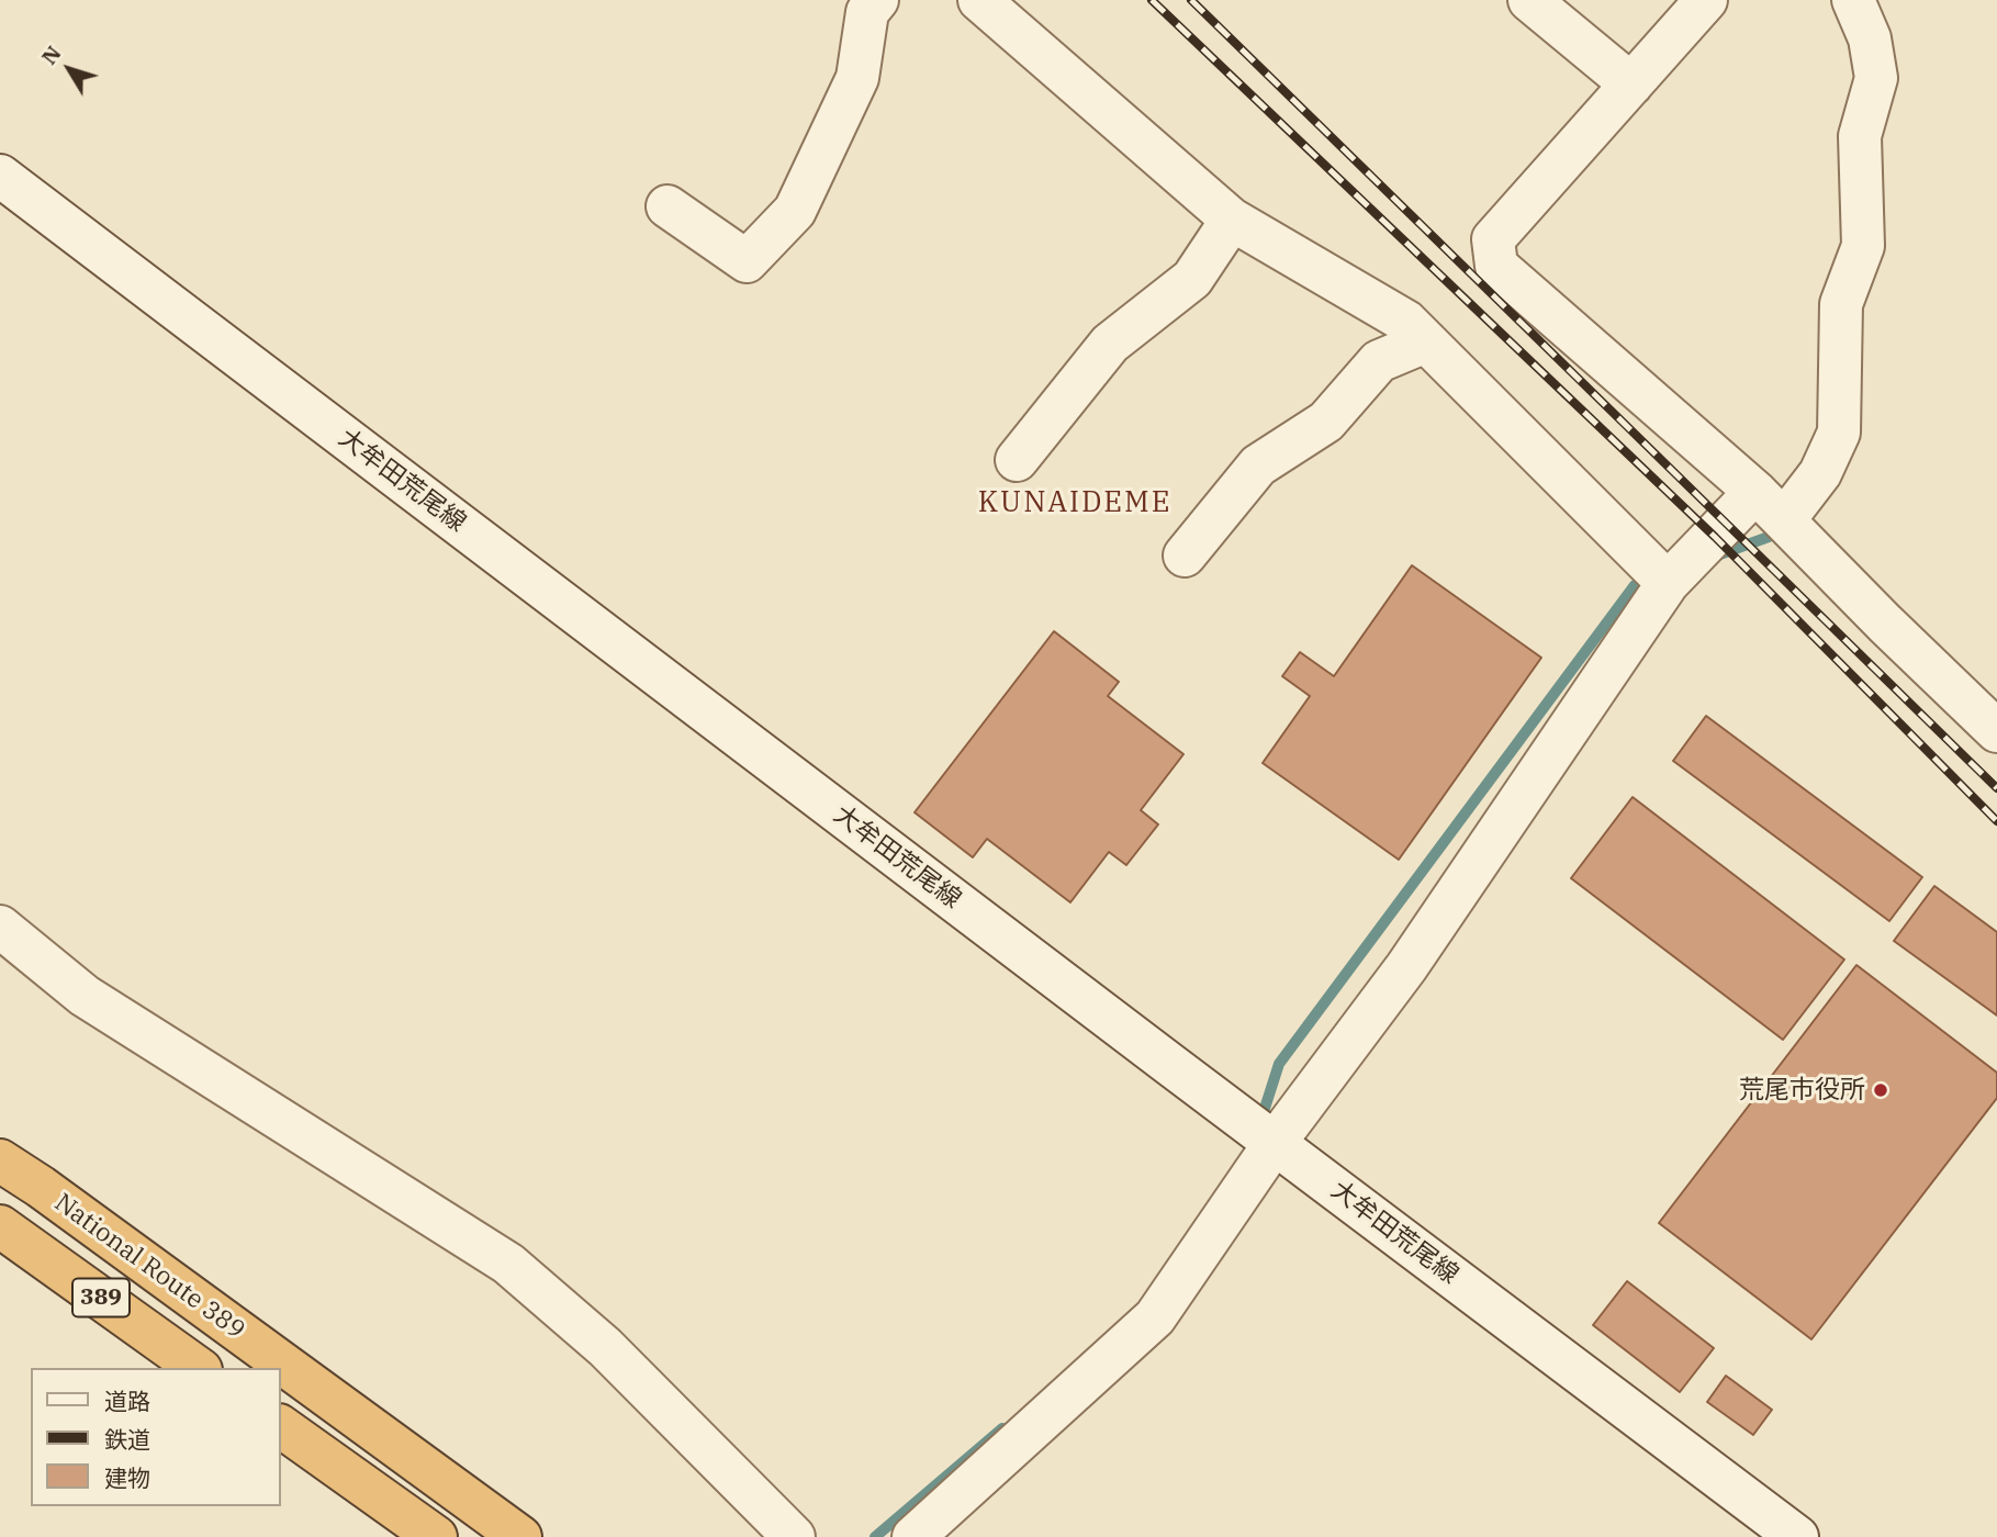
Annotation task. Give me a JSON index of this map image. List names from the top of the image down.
{
  "streets": {
    "highway": ["National Route 389", "389"],
    "street": ["大牟田荒尾線"]
  },
  "districts": ["KUNAIDEME"],
  "places": ["荒尾市役所"],
  "legend": ["道路", "鉄道", "建物"],
  "north": "top left"
}
